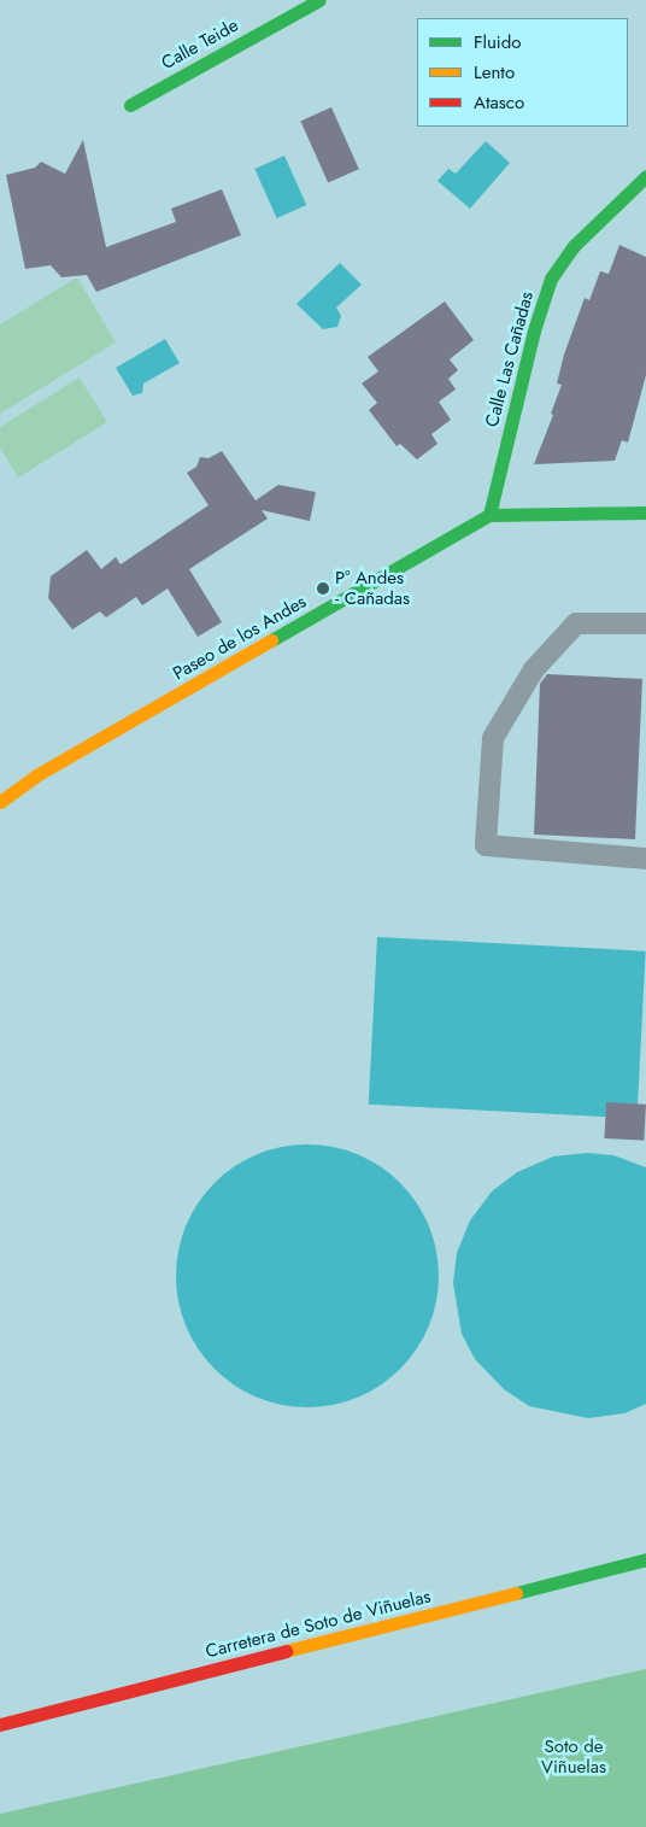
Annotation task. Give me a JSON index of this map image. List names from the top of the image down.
{
  "streets": {
    "street": [
      "Calle Teide",
      "Calle Las Cañadas",
      "Paseo de los Andes",
      "Carretera de Soto de Viñuelas"
    ]
  },
  "crossings": [
    ["Calle Las Cañadas", "Paseo de los Andes"]
  ],
  "parks": ["Soto de Viñuelas"],
  "places": ["Pº Andes - Cañadas"],
  "legend": ["Fluido", "Lento", "Atasco"]
}
